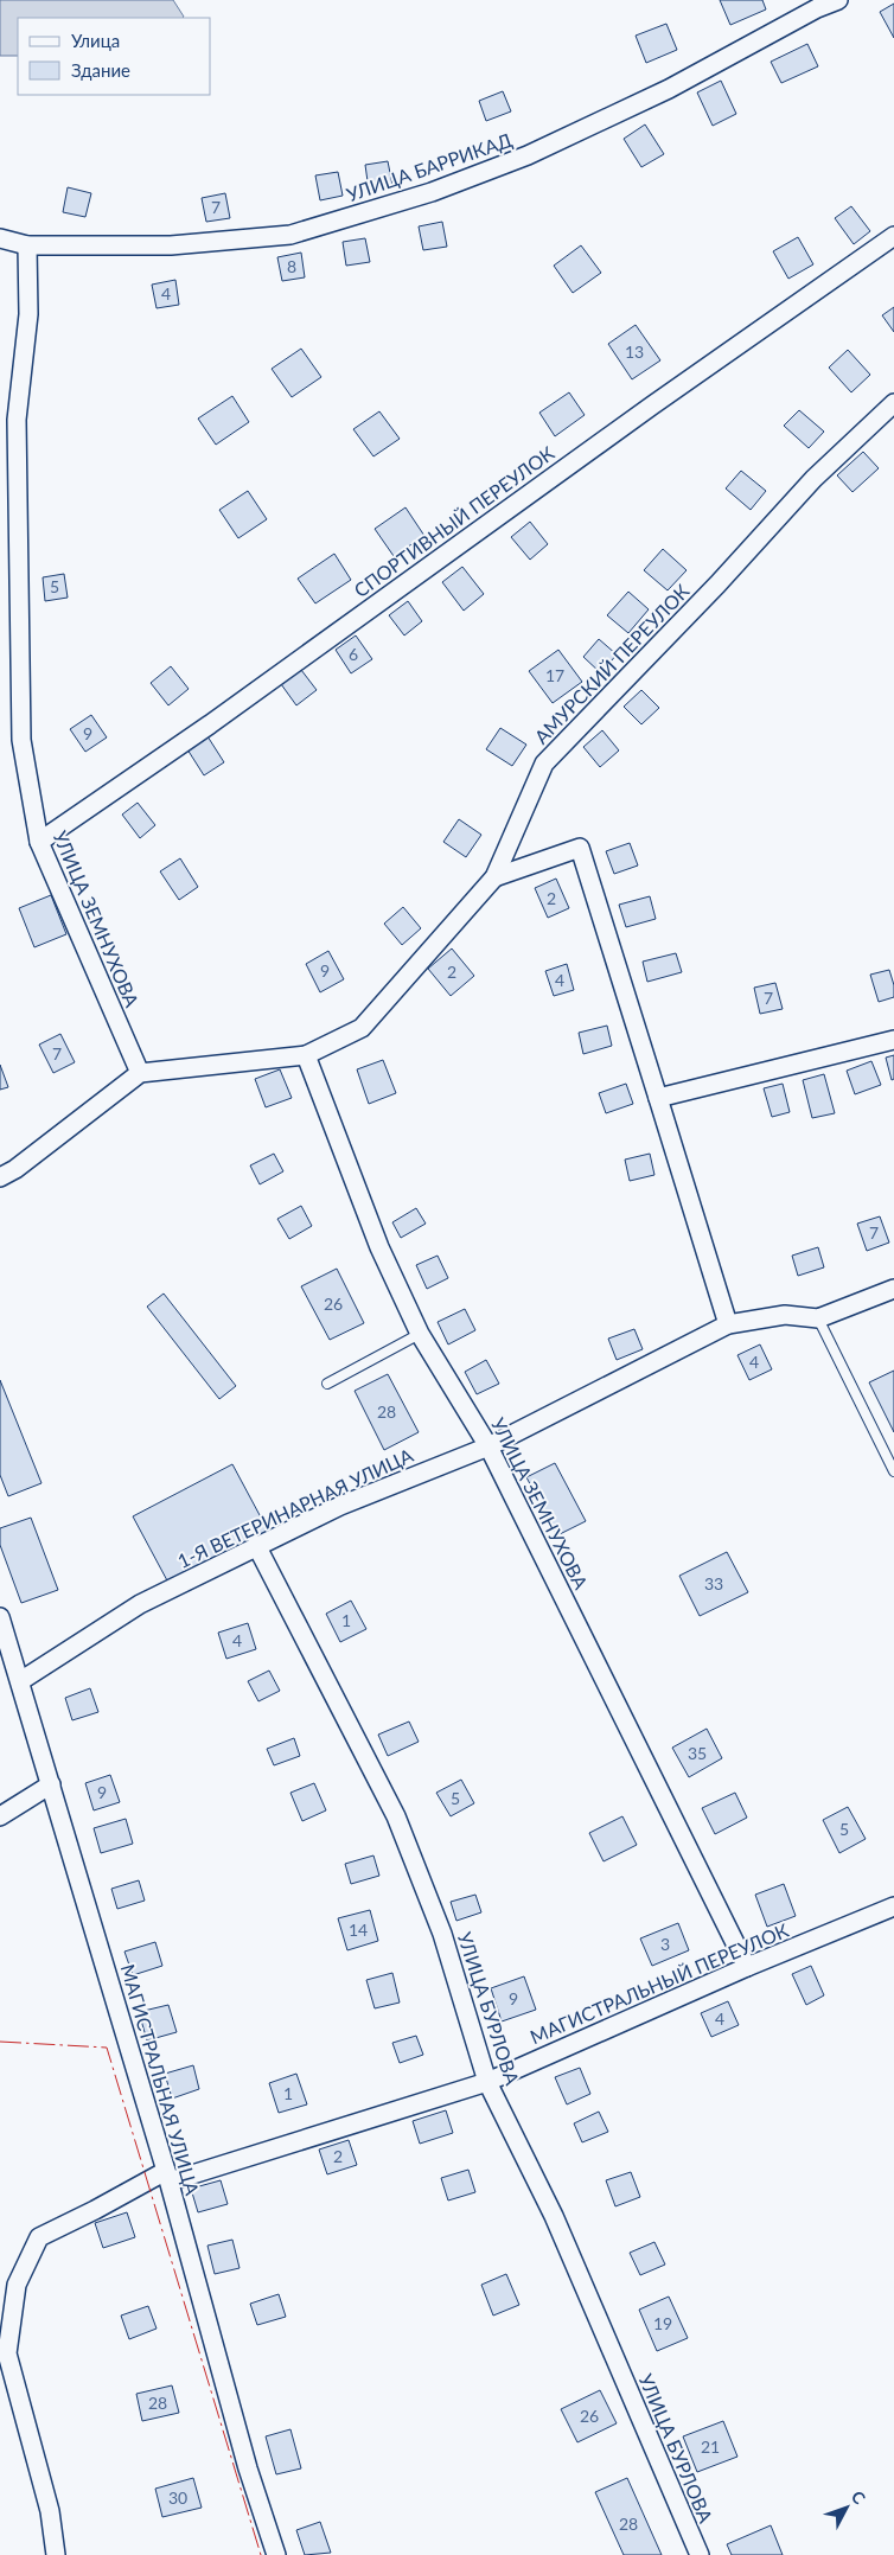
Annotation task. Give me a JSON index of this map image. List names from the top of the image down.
{
  "streets": {
    "street": [
      "УЛИЦА БАРРИКАД",
      "СПОРТИВНЫЙ ПЕРЕУЛОК",
      "АМУРСКИЙ ПЕРЕУЛОК",
      "УЛИЦА ЗЕМНУХОВА",
      "1-Я ВЕТЕРИНАРНАЯ УЛИЦА",
      "МАГИСТРАЛЬНЫЙ ПЕРЕУЛОК",
      "УЛИЦА БУРЛОВА",
      "МАГИСТРАЛЬНАЯ УЛИЦА"
    ]
  },
  "crossings": [
    ["УЛИЦА БАРРИКАД", "УЛИЦА ЗЕМНУХОВА"],
    ["СПОРТИВНЫЙ ПЕРЕУЛОК", "УЛИЦА ЗЕМНУХОВА"],
    ["АМУРСКИЙ ПЕРЕУЛОК", "УЛИЦА ЗЕМНУХОВА"],
    ["УЛИЦА ЗЕМНУХОВА", "1-Я ВЕТЕРИНАРНАЯ УЛИЦА"],
    ["УЛИЦА ЗЕМНУХОВА", "МАГИСТРАЛЬНЫЙ ПЕРЕУЛОК"],
    ["1-Я ВЕТЕРИНАРНАЯ УЛИЦА", "УЛИЦА БУРЛОВА"],
    ["1-Я ВЕТЕРИНАРНАЯ УЛИЦА", "МАГИСТРАЛЬНАЯ УЛИЦА"],
    ["МАГИСТРАЛЬНЫЙ ПЕРЕУЛОК", "УЛИЦА БУРЛОВА"],
    ["МАГИСТРАЛЬНЫЙ ПЕРЕУЛОК", "МАГИСТРАЛЬНАЯ УЛИЦА"]
  ],
  "house_numbers": [
    "7",
    "8",
    "4",
    "13",
    "5",
    "6",
    "17",
    "9",
    "2",
    "9",
    "2",
    "4",
    "7",
    "7",
    "7",
    "26",
    "4",
    "28",
    "33",
    "1",
    "4",
    "35",
    "9",
    "5",
    "5",
    "14",
    "3",
    "9",
    "4",
    "1",
    "2",
    "19",
    "28",
    "26",
    "21",
    "30",
    "28"
  ],
  "legend": ["Улица", "Здание"],
  "north": "top right"
}
